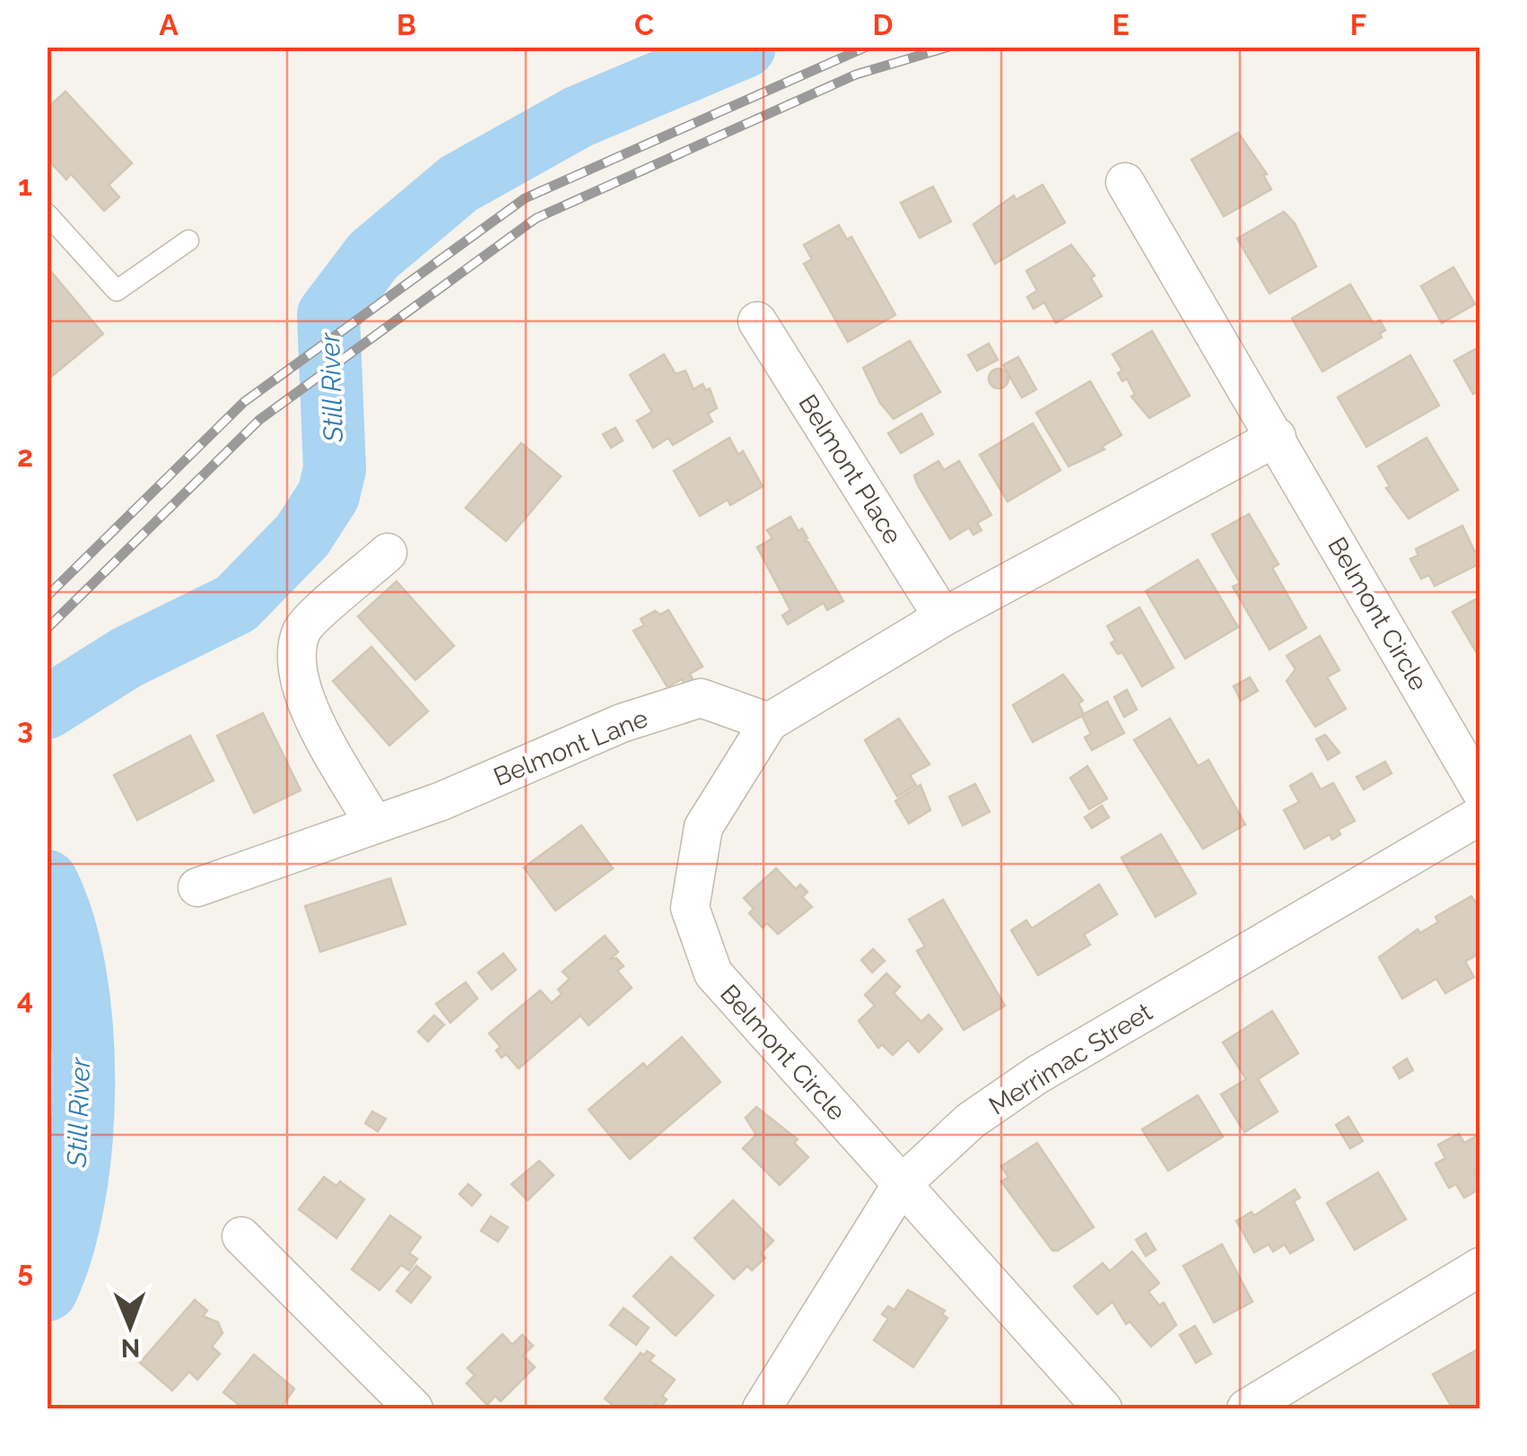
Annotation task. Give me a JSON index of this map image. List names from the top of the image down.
{
  "streets": {
    "street": [
      "Belmont Place",
      "Belmont Circle",
      "Belmont Lane",
      "Merrimac Street"
    ]
  },
  "crossings": [
    ["Belmont Place", "Belmont Circle"],
    ["Belmont Circle", "Belmont Lane"],
    ["Belmont Circle", "Merrimac Street"]
  ],
  "water": ["Still River"],
  "north": "bottom",
  "grid": {
    "columns": [
      "A",
      "B",
      "C",
      "D",
      "E",
      "F"
    ],
    "rows": [
      "1",
      "2",
      "3",
      "4",
      "5"
    ]
  }
}
